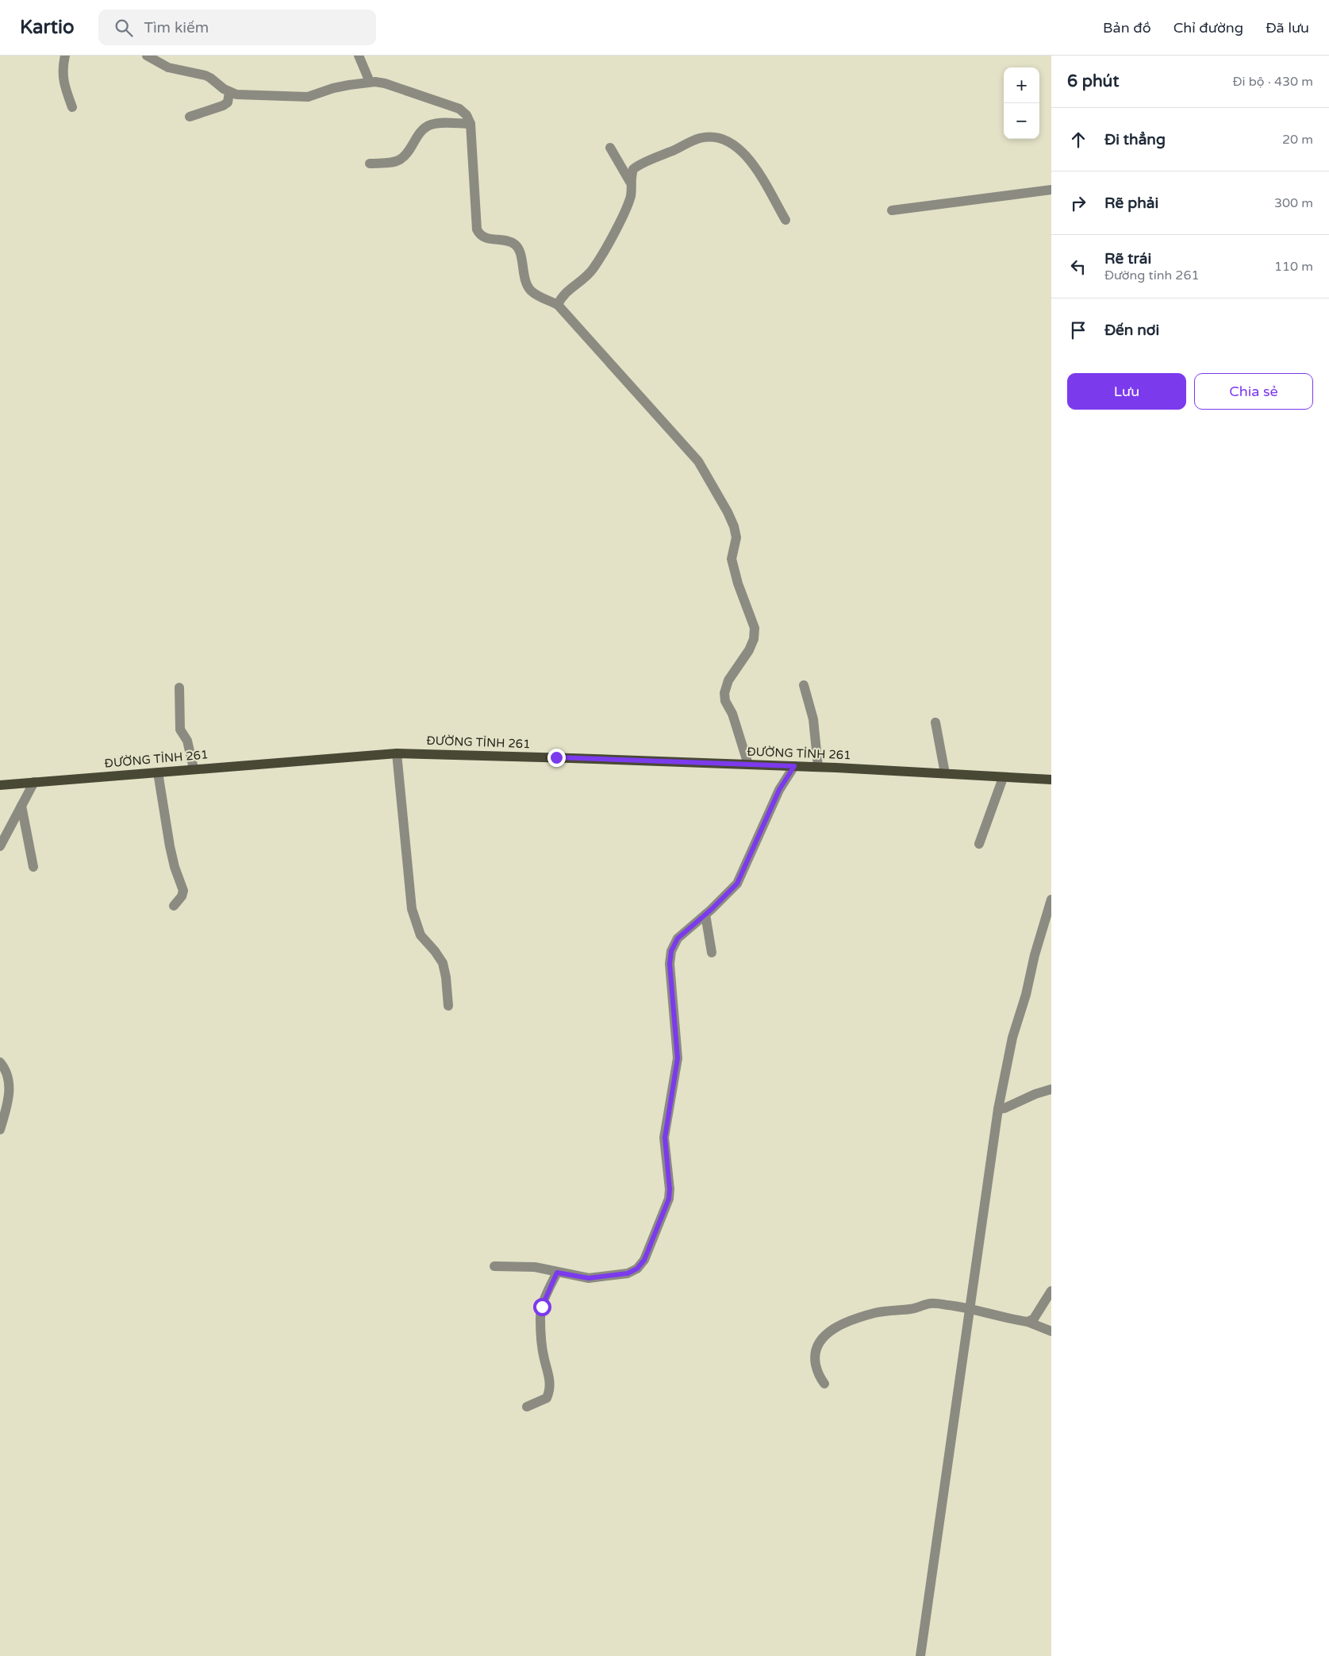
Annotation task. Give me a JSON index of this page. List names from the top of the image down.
{
  "streets": {
    "main road": ["ĐƯỜNG TỈNH 261"]
  },
  "page": {
    "header": "Kartio",
    "search": "Tìm kiếm",
    "nav": ["Bản đồ", "Chỉ đường", "Đã lưu"],
    "heading": ["6 phút", "Đi bộ · 430 m"],
    "map_buttons": ["+", "−"],
    "list": [
      ["Đi thẳng", "20 m"],
      ["Rẽ phải", "300 m"],
      ["Rẽ trái", "Đường tỉnh 261", "110 m"],
      "Đến nơi"
    ],
    "buttons": ["Lưu", "Chia sẻ"]
  }
}
